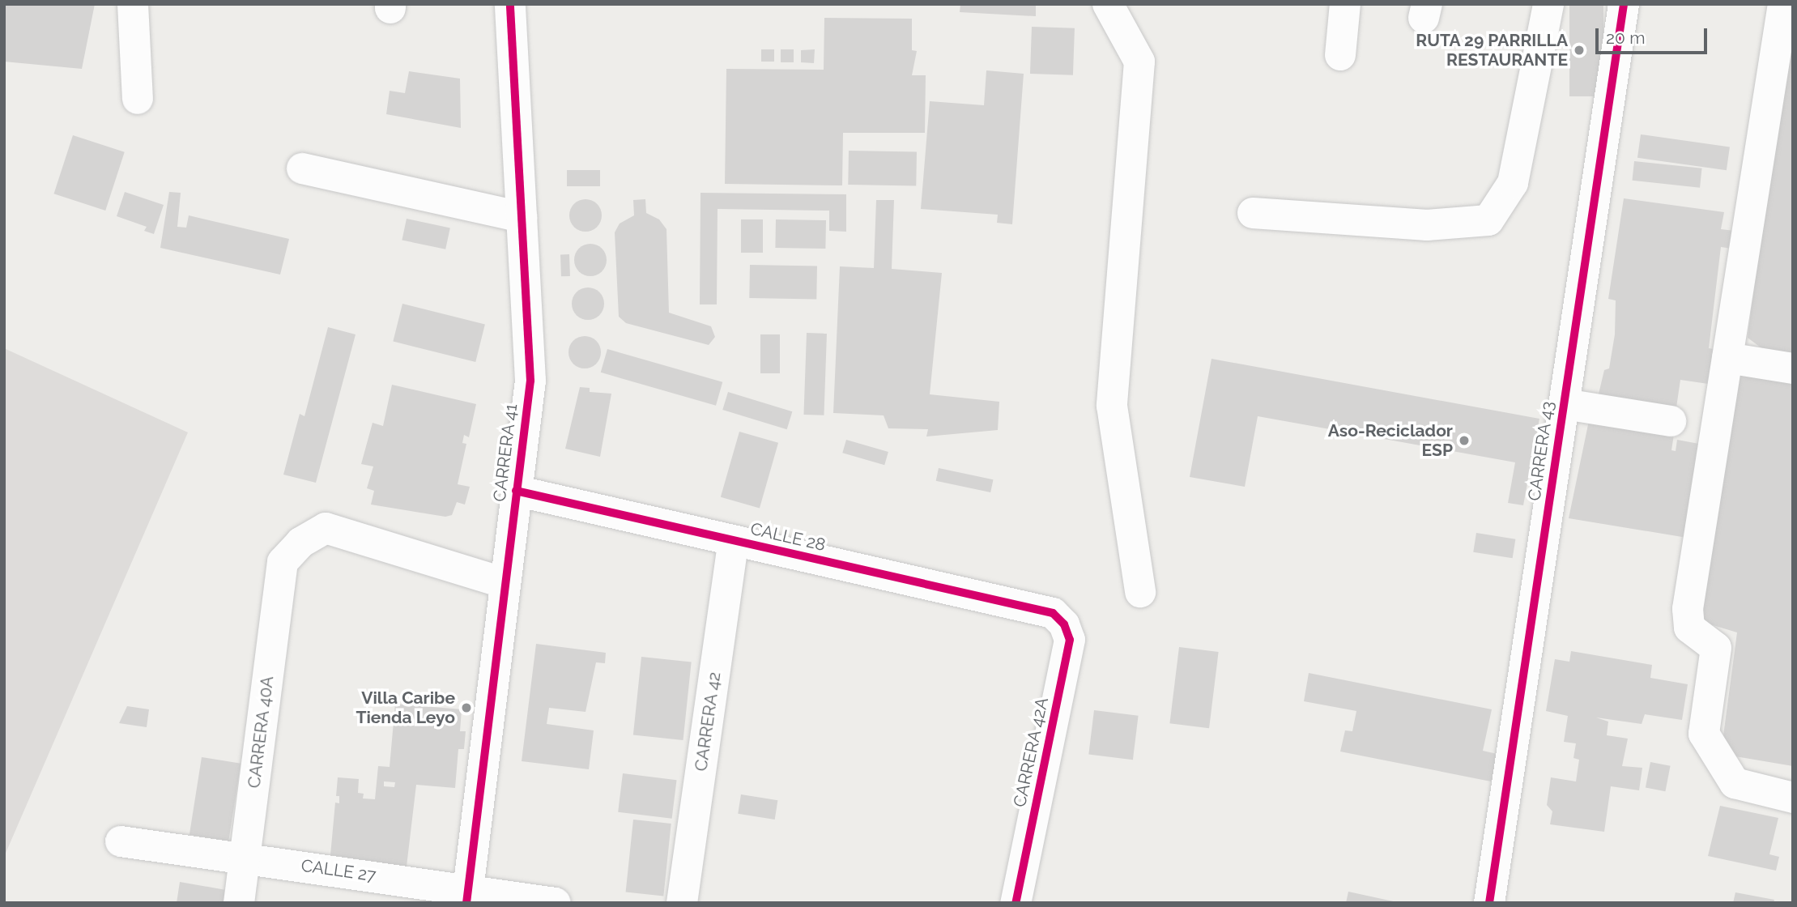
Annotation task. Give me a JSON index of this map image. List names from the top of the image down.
{
  "streets": {
    "street": [
      "CARRERA 43",
      "CARRERA 41",
      "CALLE 28",
      "CARRERA 42",
      "CARRERA 40A",
      "CARRERA 42A",
      "CALLE 27"
    ]
  },
  "crossings": [
    ["CARRERA 41", "CALLE 28"],
    ["CARRERA 41", "CARRERA 40A"],
    ["CARRERA 41", "CALLE 27"],
    ["CALLE 28", "CARRERA 42"],
    ["CALLE 28", "CARRERA 42A"],
    ["CARRERA 40A", "CALLE 27"]
  ],
  "places": ["RUTA 29 PARRILLA RESTAURANTE", "Aso-Reciclador ESP", "Villa Caribe Tienda Leyo"],
  "scale_bar": "20 m"
}
